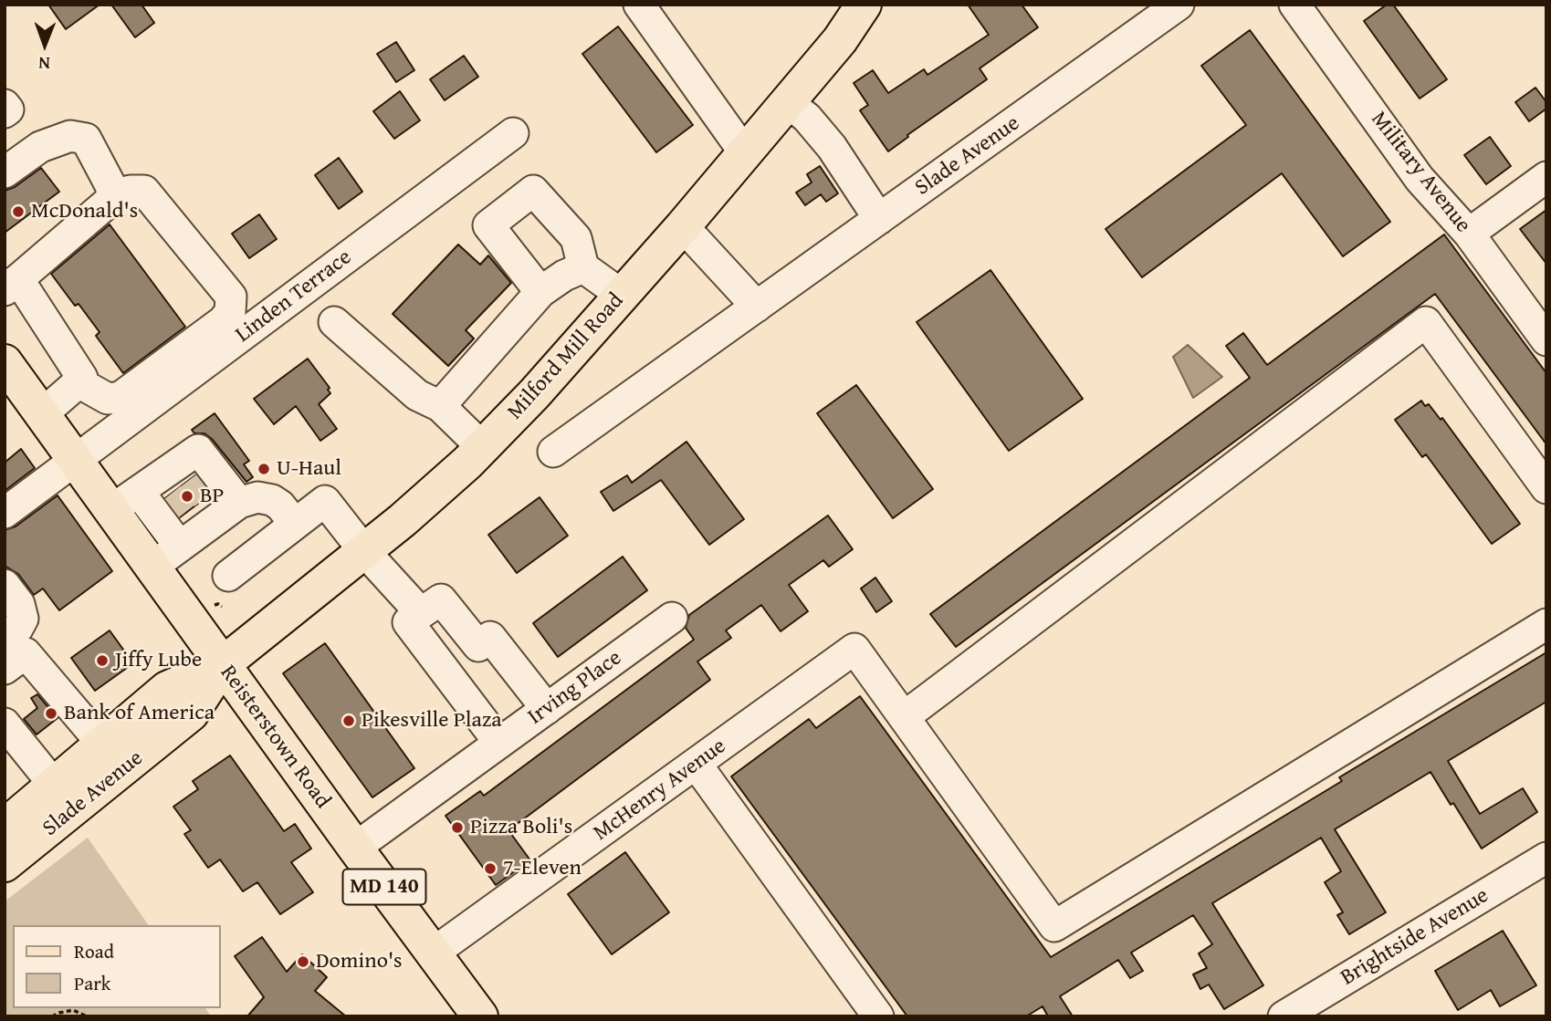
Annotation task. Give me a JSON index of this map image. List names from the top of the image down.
{
  "streets": {
    "main road": [
      "Slade Avenue",
      "Milford Mill Road",
      "Reisterstown Road",
      "MD 140"
    ],
    "street": [
      "Military Avenue",
      "Linden Terrace",
      "Irving Place",
      "McHenry Avenue",
      "Brightside Avenue"
    ]
  },
  "crossings": [
    ["Slade Avenue", "Milford Mill Road"],
    ["Slade Avenue", "Reisterstown Road"],
    ["Linden Terrace", "Reisterstown Road"],
    ["Milford Mill Road", "Reisterstown Road"],
    ["Irving Place", "Reisterstown Road"],
    ["Reisterstown Road", "McHenry Avenue"]
  ],
  "places": [
    "McDonald's",
    "U-Haul",
    "BP",
    "Jiffy Lube",
    "Bank of America",
    "Pikesville Plaza",
    "Pizza Boli's",
    "7-Eleven",
    "Domino's"
  ],
  "legend": ["Road", "Park"],
  "north": "bottom"
}
